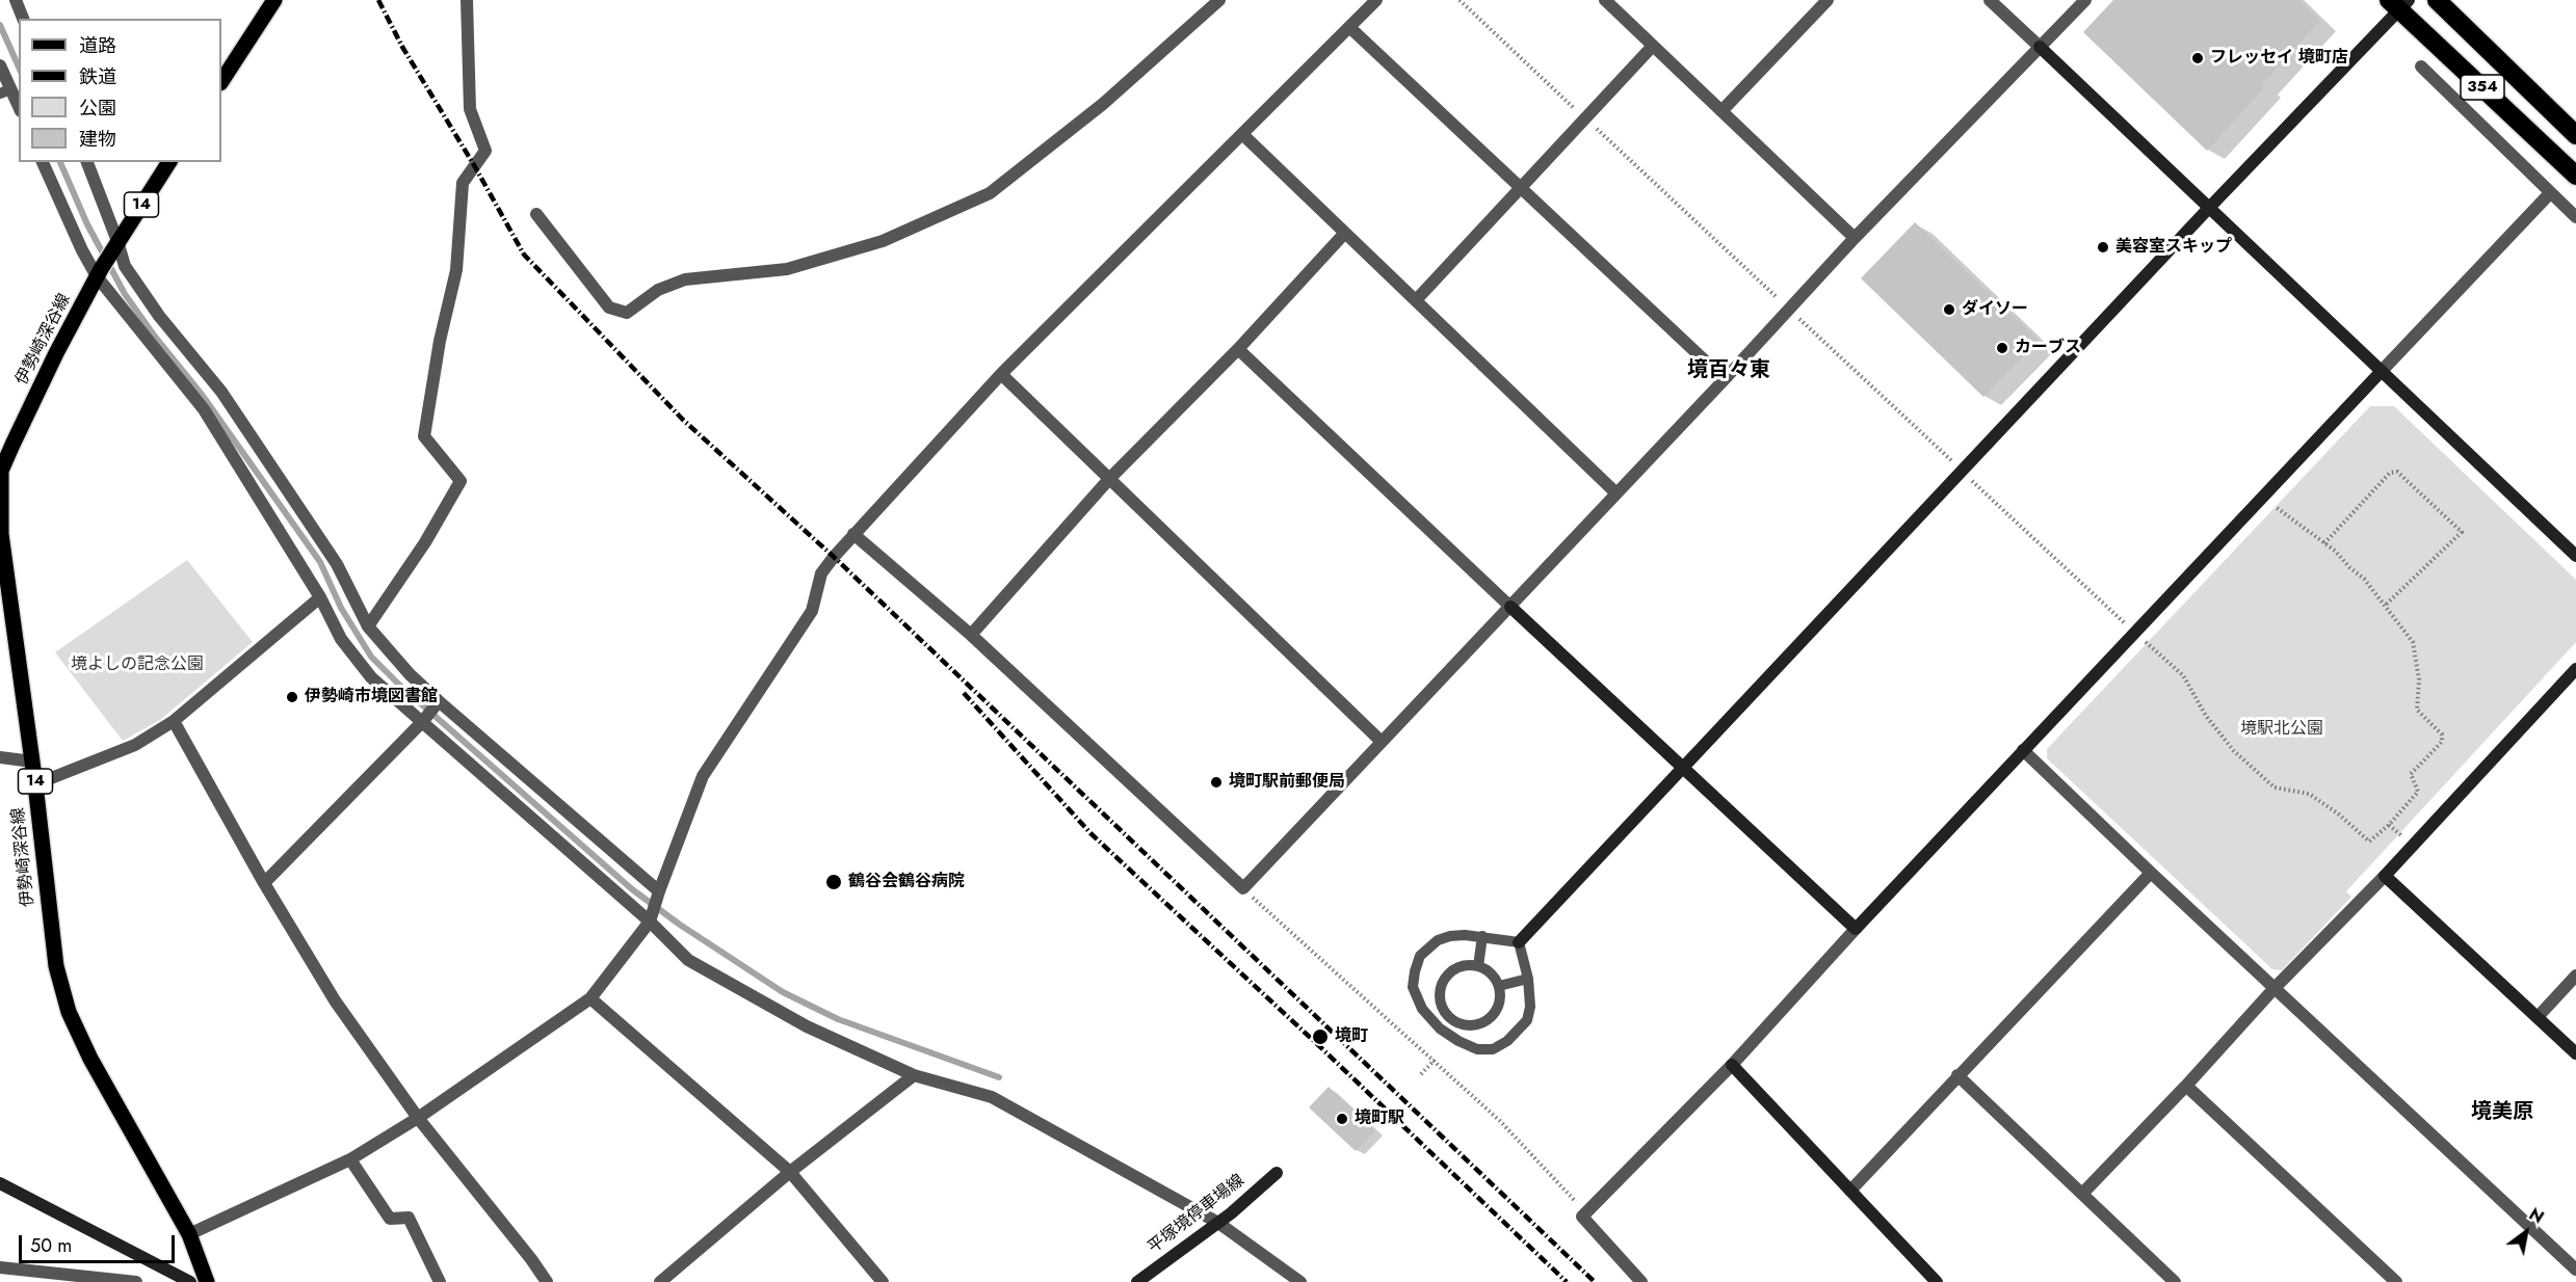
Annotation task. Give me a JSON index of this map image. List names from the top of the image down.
{
  "streets": {
    "highway": ["354"],
    "main road": ["14", "伊勢崎深谷線"],
    "street": ["平塚境停車場線"]
  },
  "crossings": [
    ["14", "伊勢崎深谷線"]
  ],
  "districts": ["境百々東", "境美原"],
  "parks": ["境よしの記念公園", "境駅北公園"],
  "places": [
    "フレッセイ 境町店",
    "美容室スキップ",
    "ダイソー",
    "カーブス",
    "伊勢崎市境図書館",
    "境町駅前郵便局",
    "鶴谷会鶴谷病院",
    "境町",
    "境町駅"
  ],
  "legend": [
    "道路",
    "鉄道",
    "公園",
    "建物"
  ],
  "scale_bar": "50 m",
  "north": "top right"
}
